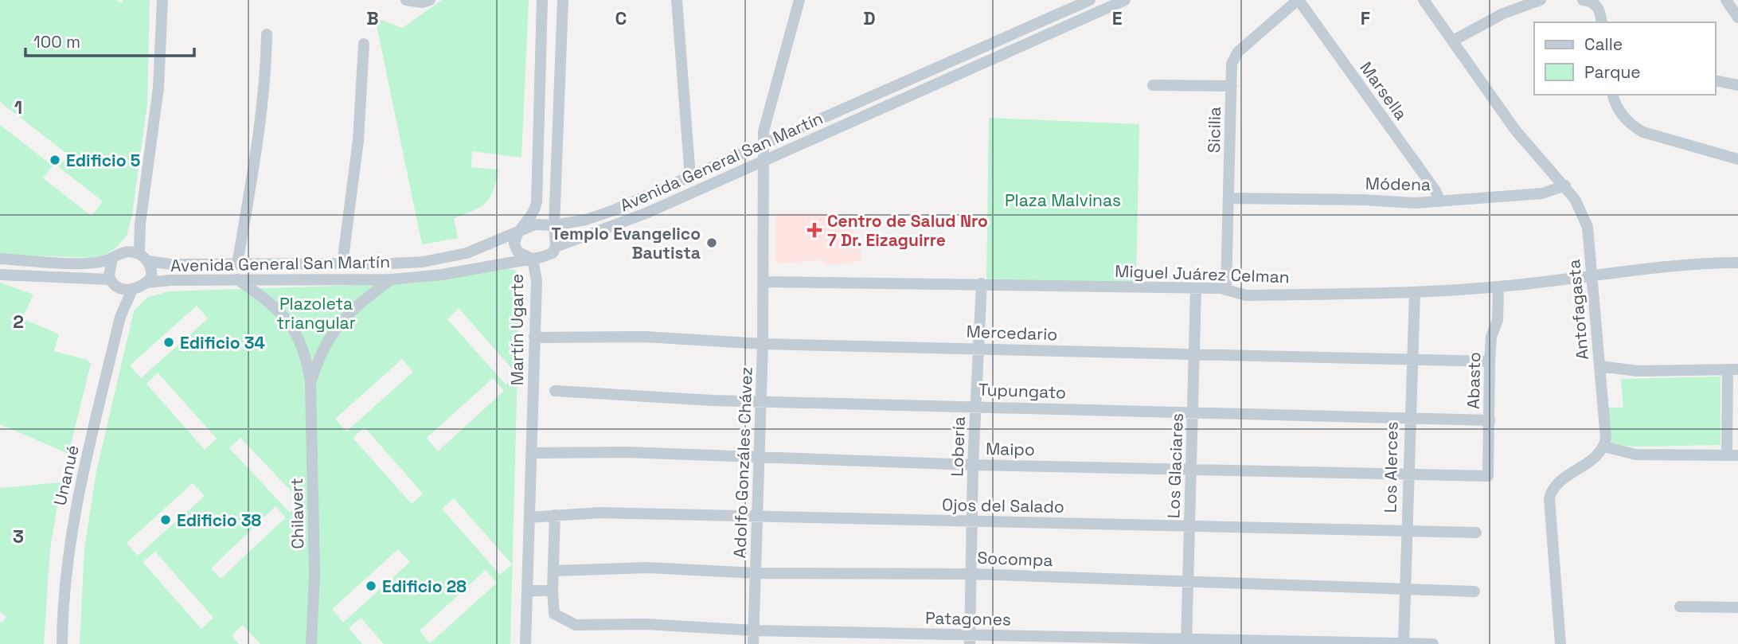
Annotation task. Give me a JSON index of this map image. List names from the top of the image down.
{
  "streets": {
    "street": [
      "Marsella",
      "Sicilia",
      "Avenida General San Martín",
      "Módena",
      "Miguel Juárez Celman",
      "Antofagasta",
      "Martín Ugarte",
      "Mercedario",
      "Abasto",
      "Tupungato",
      "Lobería",
      "Maipo",
      "Adolfo Gonzáles Chávez",
      "Los Glaciares",
      "Los Alerces",
      "Unanué",
      "Ojos del Salado",
      "Chilavert",
      "Socompa",
      "Patagones"
    ]
  },
  "crossings": [
    ["Marsella", "Sicilia"],
    ["Marsella", "Módena"],
    ["Sicilia", "Módena"],
    ["Sicilia", "Miguel Juárez Celman"],
    ["Avenida General San Martín", "Martín Ugarte"],
    ["Avenida General San Martín", "Adolfo Gonzáles Chávez"],
    ["Avenida General San Martín", "Unanué"],
    ["Avenida General San Martín", "Chilavert"],
    ["Módena", "Antofagasta"],
    ["Miguel Juárez Celman", "Antofagasta"],
    ["Miguel Juárez Celman", "Abasto"],
    ["Miguel Juárez Celman", "Lobería"],
    ["Miguel Juárez Celman", "Adolfo Gonzáles Chávez"],
    ["Miguel Juárez Celman", "Los Glaciares"],
    ["Miguel Juárez Celman", "Los Alerces"],
    ["Martín Ugarte", "Mercedario"],
    ["Martín Ugarte", "Maipo"],
    ["Martín Ugarte", "Ojos del Salado"],
    ["Mercedario", "Abasto"],
    ["Mercedario", "Lobería"],
    ["Mercedario", "Adolfo Gonzáles Chávez"],
    ["Mercedario", "Los Glaciares"],
    ["Mercedario", "Los Alerces"],
    ["Abasto", "Tupungato"],
    ["Abasto", "Maipo"],
    ["Tupungato", "Lobería"],
    ["Tupungato", "Adolfo Gonzáles Chávez"],
    ["Tupungato", "Los Glaciares"],
    ["Tupungato", "Los Alerces"],
    ["Lobería", "Maipo"],
    ["Lobería", "Ojos del Salado"],
    ["Lobería", "Socompa"],
    ["Lobería", "Patagones"],
    ["Maipo", "Adolfo Gonzáles Chávez"],
    ["Maipo", "Los Glaciares"],
    ["Maipo", "Los Alerces"],
    ["Adolfo Gonzáles Chávez", "Ojos del Salado"],
    ["Adolfo Gonzáles Chávez", "Socompa"],
    ["Adolfo Gonzáles Chávez", "Patagones"],
    ["Los Glaciares", "Ojos del Salado"],
    ["Los Glaciares", "Socompa"],
    ["Los Glaciares", "Patagones"],
    ["Los Alerces", "Ojos del Salado"],
    ["Los Alerces", "Socompa"],
    ["Los Alerces", "Patagones"]
  ],
  "parks": ["Plaza Malvinas", "Plazoleta triangular"],
  "places": {
    "other": [
      "Edificio 5",
      "Templo Evangelico Bautista",
      "Edificio 34",
      "Edificio 38",
      "Edificio 28"
    ],
    "health": ["Centro de Salud Nro 7 Dr. Eizaguirre"]
  },
  "legend": ["Calle", "Parque"],
  "scale_bar": "100 m",
  "grid": {
    "columns": [
      "B",
      "C",
      "D",
      "E",
      "F"
    ],
    "rows": ["1", "2", "3"]
  }
}
